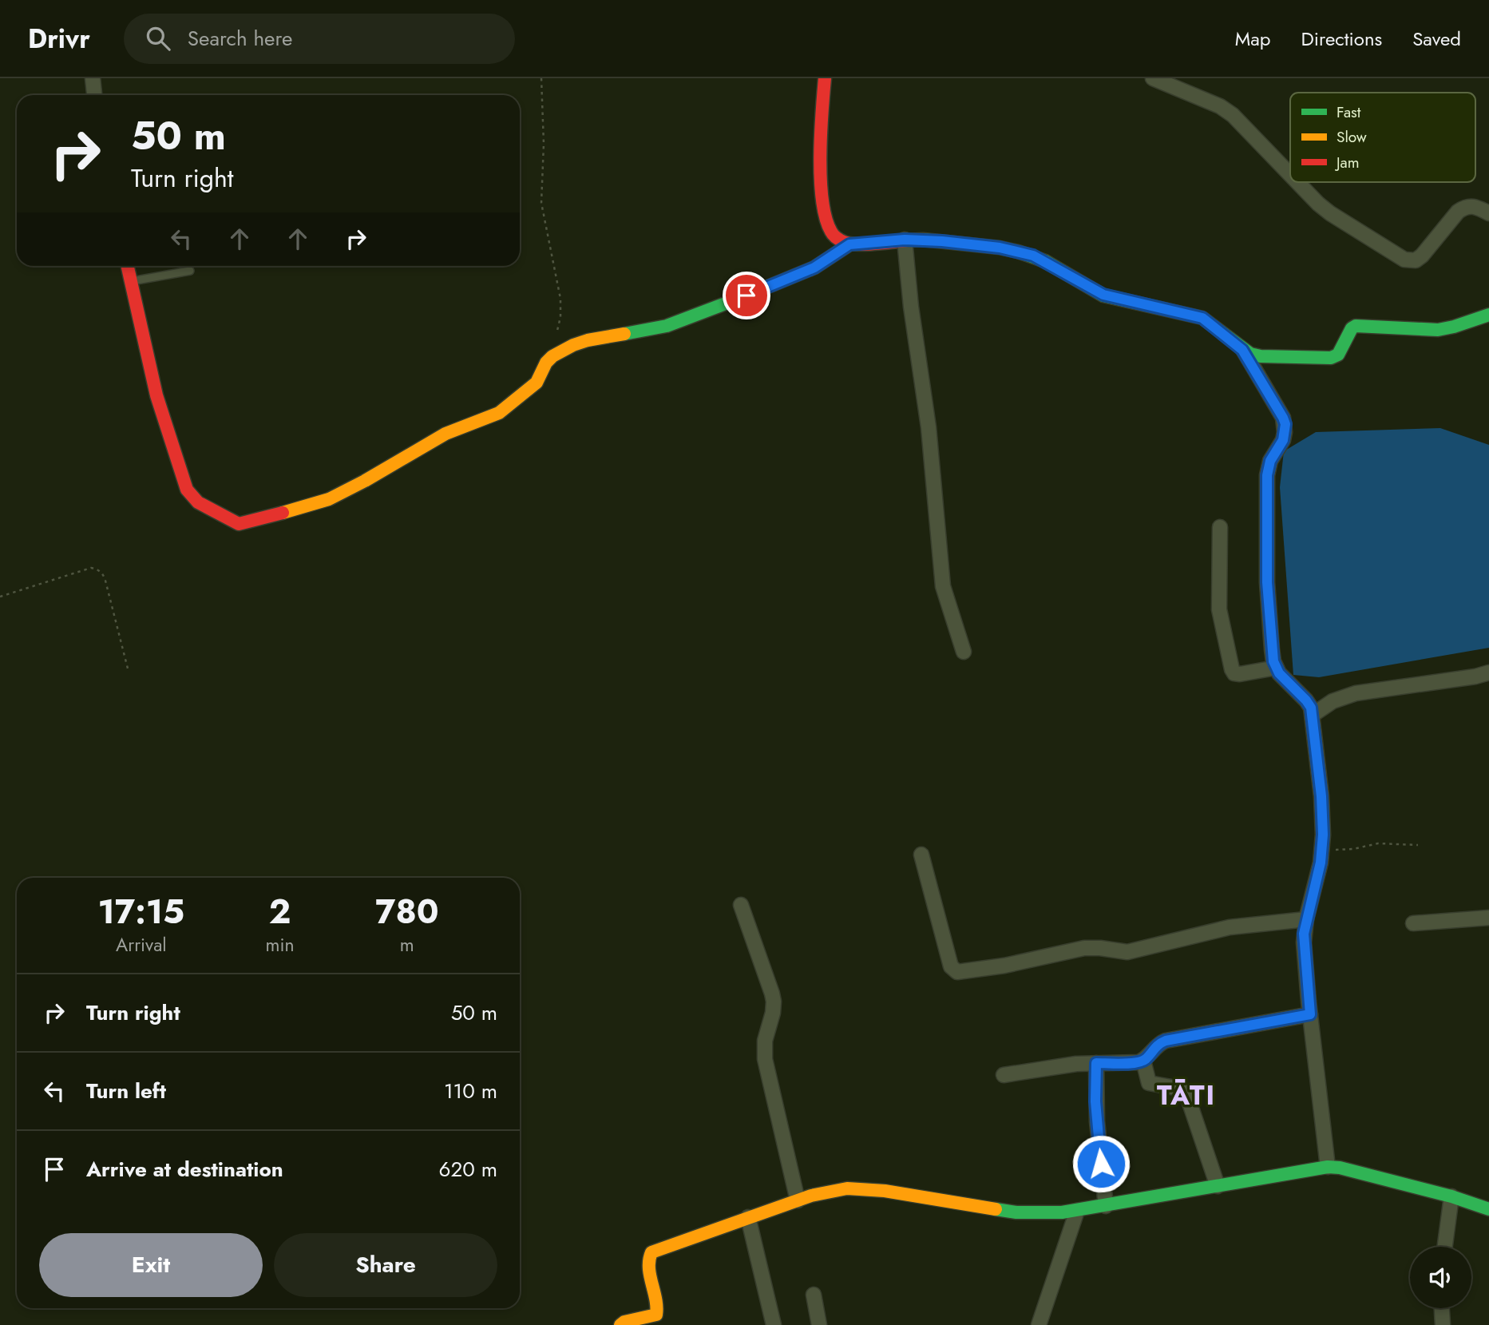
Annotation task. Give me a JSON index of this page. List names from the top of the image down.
{
  "districts": ["TĀTI"],
  "legend": ["Fast", "Slow", "Jam"],
  "page": {
    "header": "Drivr",
    "search": "Search here",
    "nav": ["Map", "Directions", "Saved"],
    "turn": ["50 m", "Turn right"],
    "eta": [
      "17:15",
      "Arrival",
      "2",
      "min",
      "780",
      "m"
    ],
    "list": [
      {
        "name": "Turn right",
        "value": "50 m"
      },
      {
        "name": "Turn left",
        "value": "110 m"
      },
      {
        "name": "Arrive at destination",
        "value": "620 m"
      }
    ],
    "buttons": ["Exit", "Share"]
  }
}
